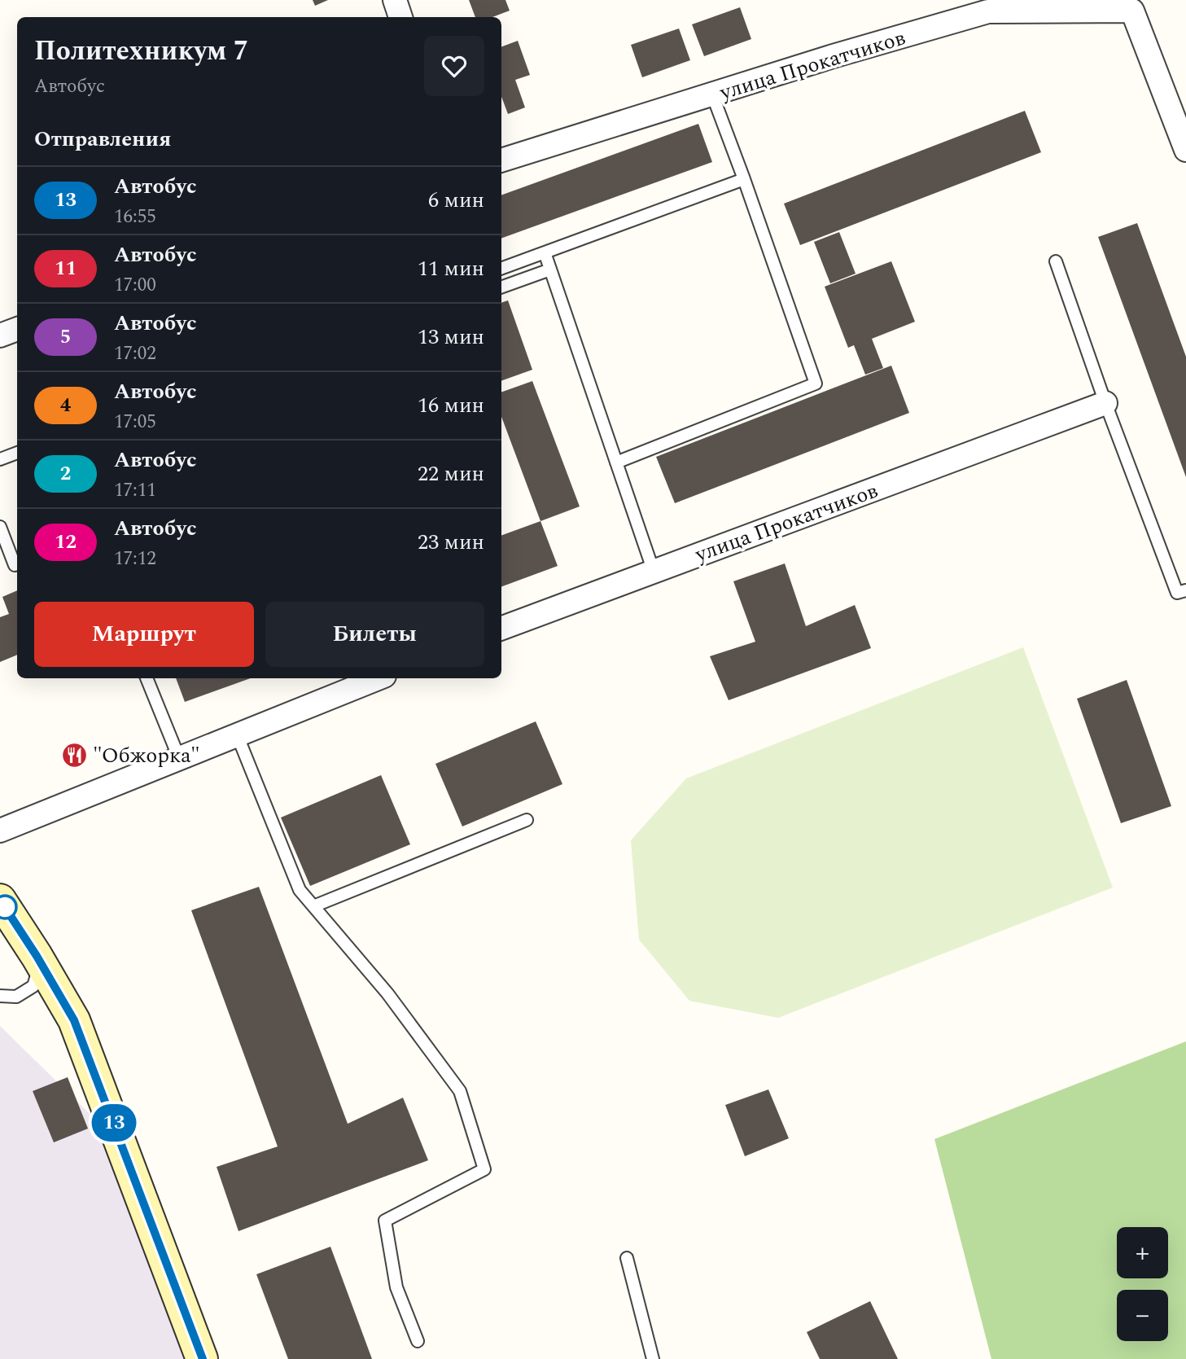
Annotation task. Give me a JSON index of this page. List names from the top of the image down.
{
  "streets": {
    "street": ["улица Прокатчиков"]
  },
  "places": {
    "restaurant": ["\"Обжорка\""]
  },
  "lines": ["bus line 13"],
  "page": {
    "on_map": "13",
    "heading": [
      ["Политехникум 7", "Автобус"],
      "Отправления"
    ],
    "list": [
      {
        "mark": "13",
        "name": "Автобус",
        "note": "16:55",
        "value": "6 мин"
      },
      {
        "mark": "11",
        "name": "Автобус",
        "note": "17:00",
        "value": "11 мин"
      },
      {
        "mark": "5",
        "name": "Автобус",
        "note": "17:02",
        "value": "13 мин"
      },
      {
        "mark": "4",
        "name": "Автобус",
        "note": "17:05",
        "value": "16 мин"
      },
      {
        "mark": "2",
        "name": "Автобус",
        "note": "17:11",
        "value": "22 мин"
      },
      {
        "mark": "12",
        "name": "Автобус",
        "note": "17:12",
        "value": "23 мин"
      }
    ],
    "buttons": ["Маршрут", "Билеты"],
    "map_buttons": ["+", "−"]
  }
}
